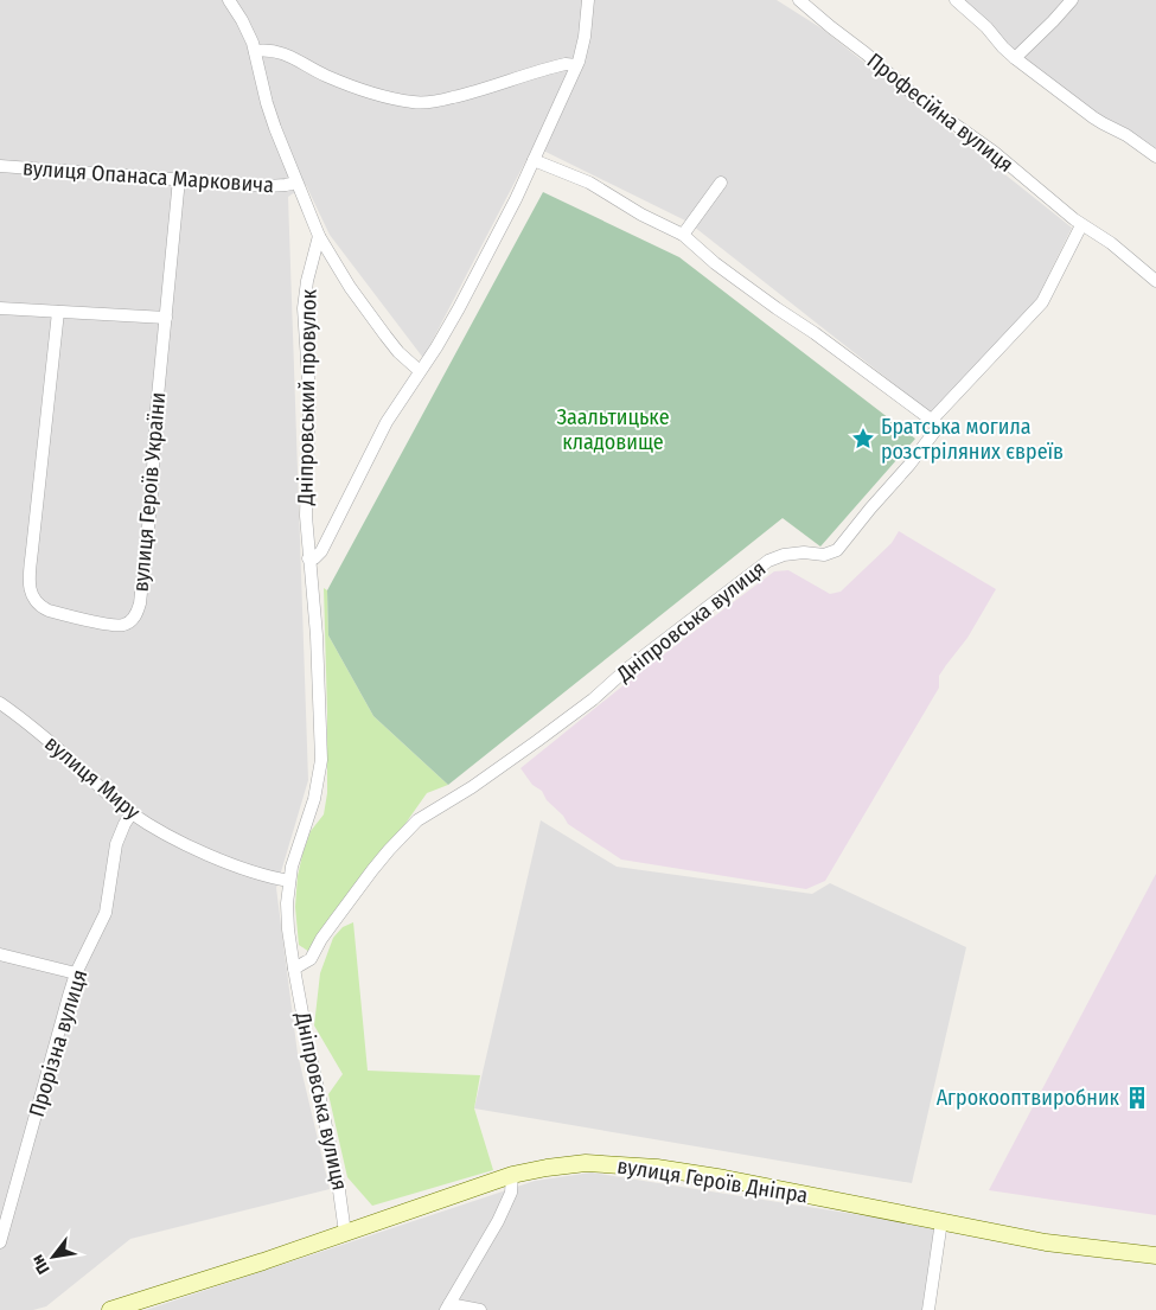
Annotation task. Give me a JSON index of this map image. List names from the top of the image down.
{
  "streets": {
    "main road": ["вулиця Героїв Дніпра"],
    "street": [
      "Професійна вулиця",
      "вулиця Опанаса Марковича",
      "Дніпровський провулок",
      "вулиця Героїв України",
      "Дніпровська вулиця",
      "вулиця Миру",
      "Прорізна вулиця"
    ]
  },
  "crossings": [
    ["вулиця Опанаса Марковича", "Дніпровський провулок"],
    ["вулиця Опанаса Марковича", "вулиця Героїв України"],
    ["Дніпровський провулок", "Дніпровська вулиця"],
    ["Дніпровська вулиця", "вулиця Миру"],
    ["Дніпровська вулиця", "вулиця Героїв Дніпра"],
    ["вулиця Миру", "Прорізна вулиця"]
  ],
  "parks": ["Заальтицьке кладовище"],
  "places": {
    "place": ["Братська могила розстріляних євреїв"],
    "building": ["Агрокооптвиробник"]
  },
  "north": "bottom left"
}
